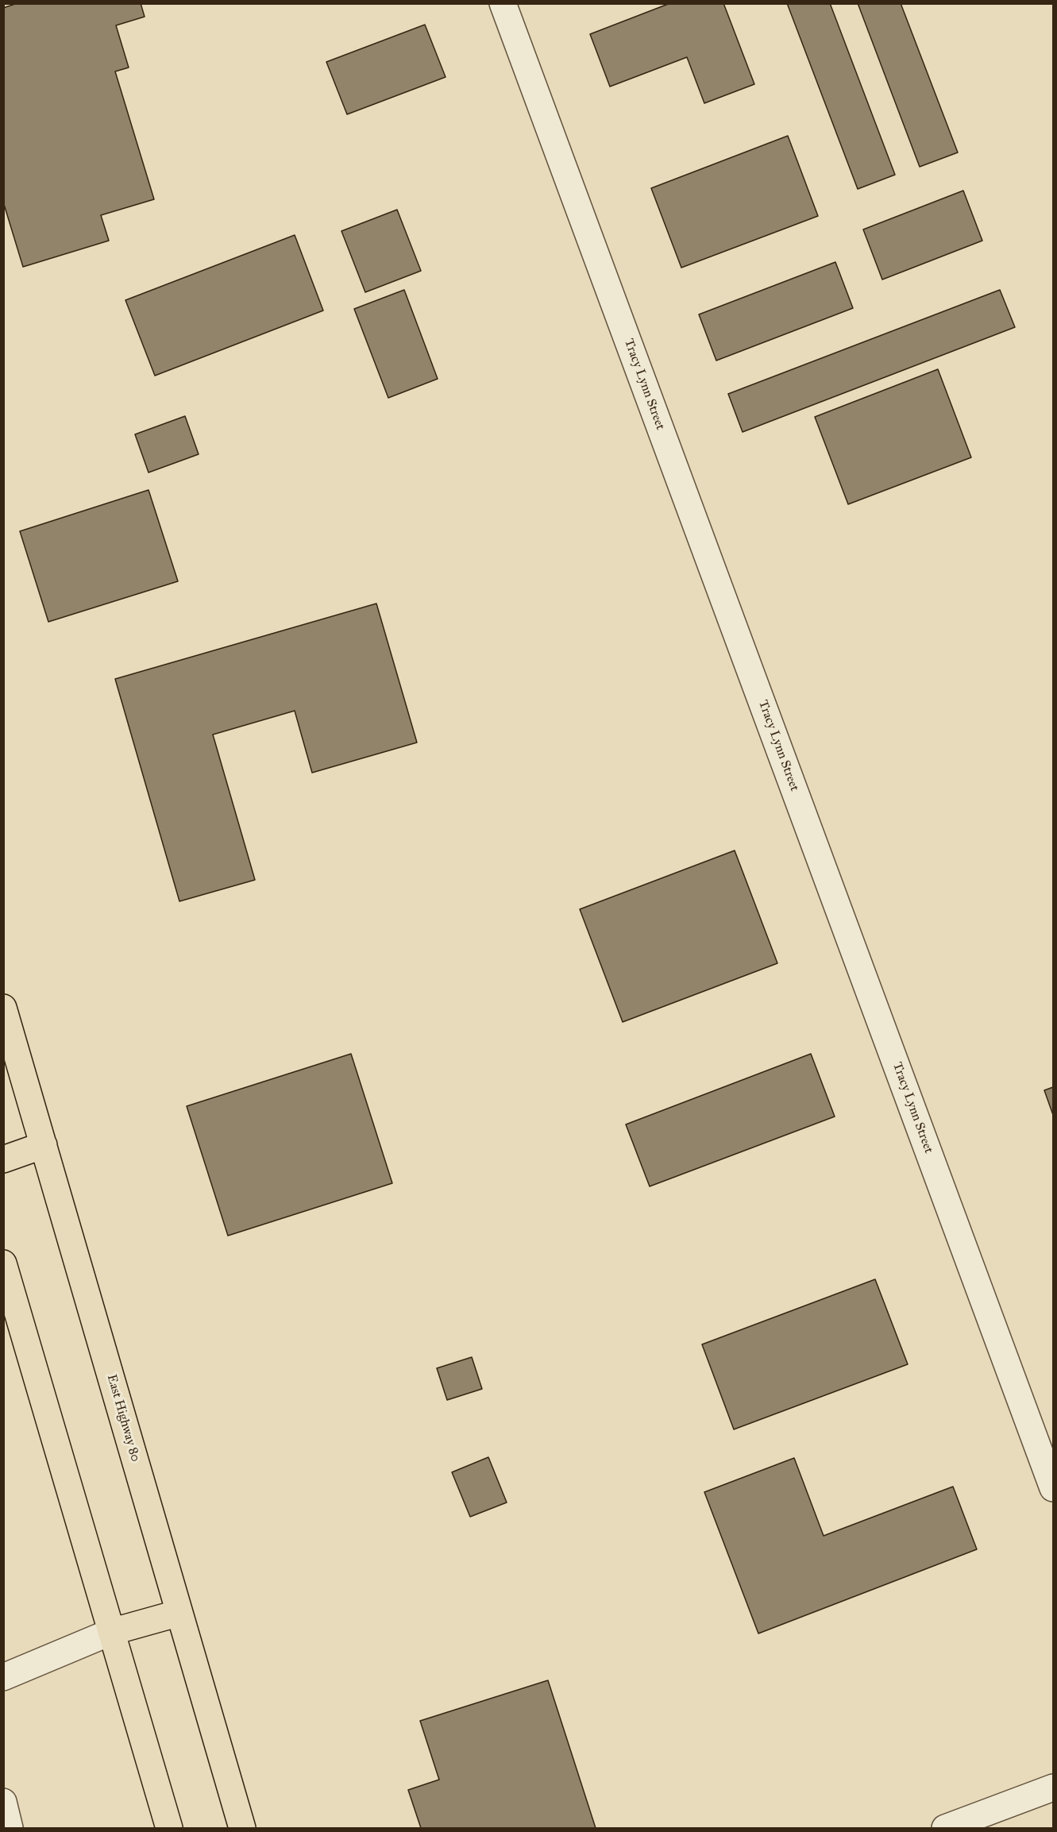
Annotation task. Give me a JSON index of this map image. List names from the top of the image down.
{
  "streets": {
    "main road": ["East Highway 80"],
    "street": ["Tracy Lynn Street"]
  }
}
